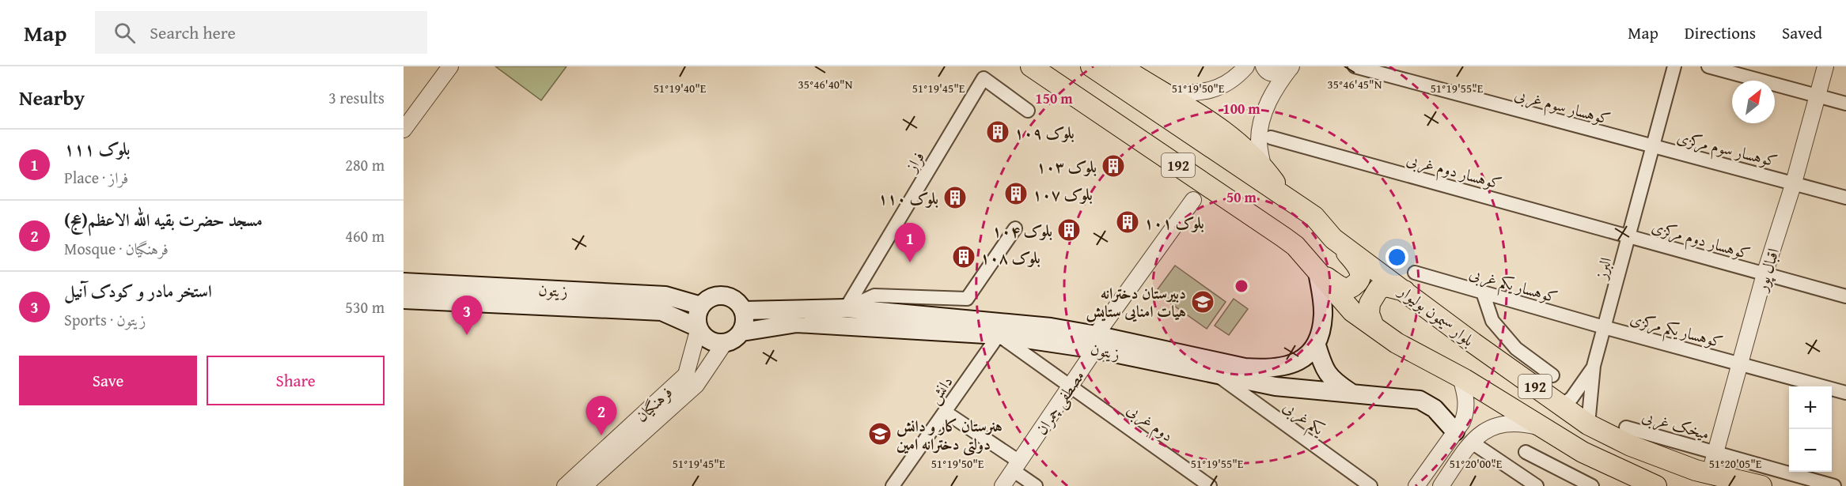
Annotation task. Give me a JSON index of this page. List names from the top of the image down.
{
  "streets": {
    "main road": ["192", "زیتون", "بلوار سیمون بولیوار"],
    "street": [
      "کوهسار سوم غربی",
      "کوهسار سوم مرکزی",
      "فراز",
      "کوهسار دوم غربی",
      "کوهسار دوم مرکزی",
      "البرز",
      "اقبال پور",
      "کوهسار یکم غربی",
      "کوهسار یکم مرکزی",
      "دانش",
      "مصطفی چمران",
      "فرهنگیان",
      "یکم غربی",
      "دوم غربی",
      "میخک غربی"
    ]
  },
  "crossings": [
    ["کوهسار سوم غربی", "کوهسار سوم مرکزی"],
    ["کوهسار سوم غربی", "البرز"],
    ["کوهسار سوم مرکزی", "البرز"],
    ["کوهسار سوم مرکزی", "اقبال پور"],
    ["فراز", "زیتون"],
    ["کوهسار دوم غربی", "کوهسار دوم مرکزی"],
    ["کوهسار دوم غربی", "البرز"],
    ["کوهسار دوم مرکزی", "البرز"],
    ["کوهسار دوم مرکزی", "اقبال پور"],
    ["البرز", "کوهسار یکم غربی"],
    ["البرز", "بلوار سیمون بولیوار"],
    ["البرز", "کوهسار یکم مرکزی"],
    ["اقبال پور", "بلوار سیمون بولیوار"],
    ["اقبال پور", "کوهسار یکم مرکزی"],
    ["اقبال پور", "میخک غربی"],
    ["کوهسار یکم غربی", "کوهسار یکم مرکزی"],
    ["زیتون", "دانش"],
    ["زیتون", "مصطفی چمران"],
    ["زیتون", "فرهنگیان"],
    ["زیتون", "یکم غربی"],
    ["زیتون", "دوم غربی"],
    ["دانش", "دوم غربی"],
    ["مصطفی چمران", "دوم غربی"]
  ],
  "places": {
    "building": [
      "بلوک ۱۰۹",
      "بلوک ۱۰۳",
      "بلوک ۱۰۷",
      "بلوک ۱۱۰",
      "بلوک ۱۰۱",
      "بلوک ۱۰۴",
      "بلوک ۱۰۸"
    ],
    "school or university": ["دبیرستان دخترانه هیات امنایی ستایش", "هنرستان کار و دانش دولتی دخترانه امین"]
  },
  "north": "top right",
  "page": {
    "header": "Map",
    "search": "Search here",
    "nav": ["Map", "Directions", "Saved"],
    "heading": ["Nearby", "3 results"],
    "list": [
      {
        "mark": "1",
        "name": "بلوک ۱۱۱",
        "note": "Place · فراز",
        "value": "280 m"
      },
      {
        "mark": "2",
        "name": "مسجد حضرت بقیه الله الاعظم(عج)",
        "note": "Mosque · فرهنگیان",
        "value": "460 m"
      },
      {
        "mark": "3",
        "name": "استخر مادر و کودک آنیل",
        "note": "Sports · زیتون",
        "value": "530 m"
      }
    ],
    "pins": ["1", "3", "2"],
    "buttons": ["Save", "Share"],
    "map_buttons": ["+", "−"]
  },
  "coordinates": [
    "35°46'40\"N",
    "35°46'45\"N",
    "51°19'40\"E",
    "51°19'45\"E",
    "51°19'50\"E",
    "51°19'55\"E",
    "51°20'00\"E",
    "51°20'05\"E"
  ],
  "rings": ["150 m", "100 m", "50 m"]
}
